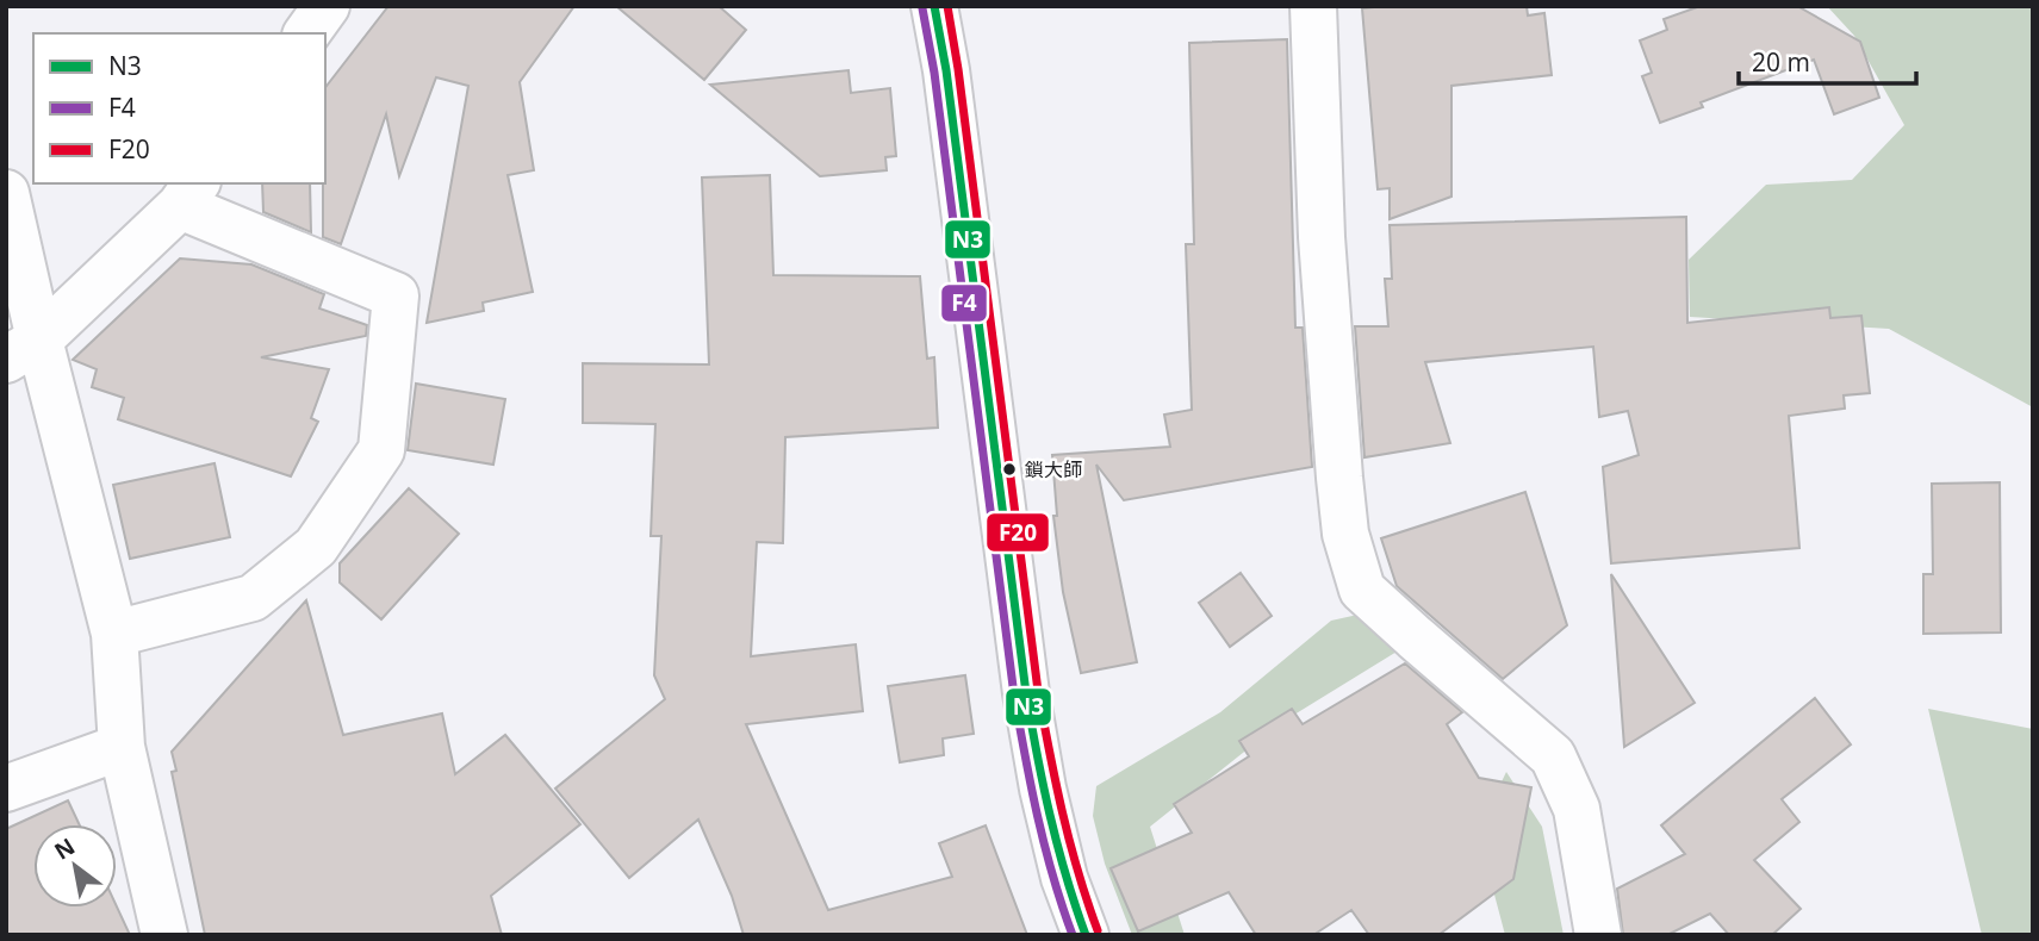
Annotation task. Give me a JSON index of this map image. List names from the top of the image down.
{
  "places": ["鎖大師"],
  "lines": ["transit line N3", "transit line F20", "transit line F4"],
  "legend": ["N3", "F4", "F20"],
  "scale_bar": "20 m",
  "north": "top left"
}
